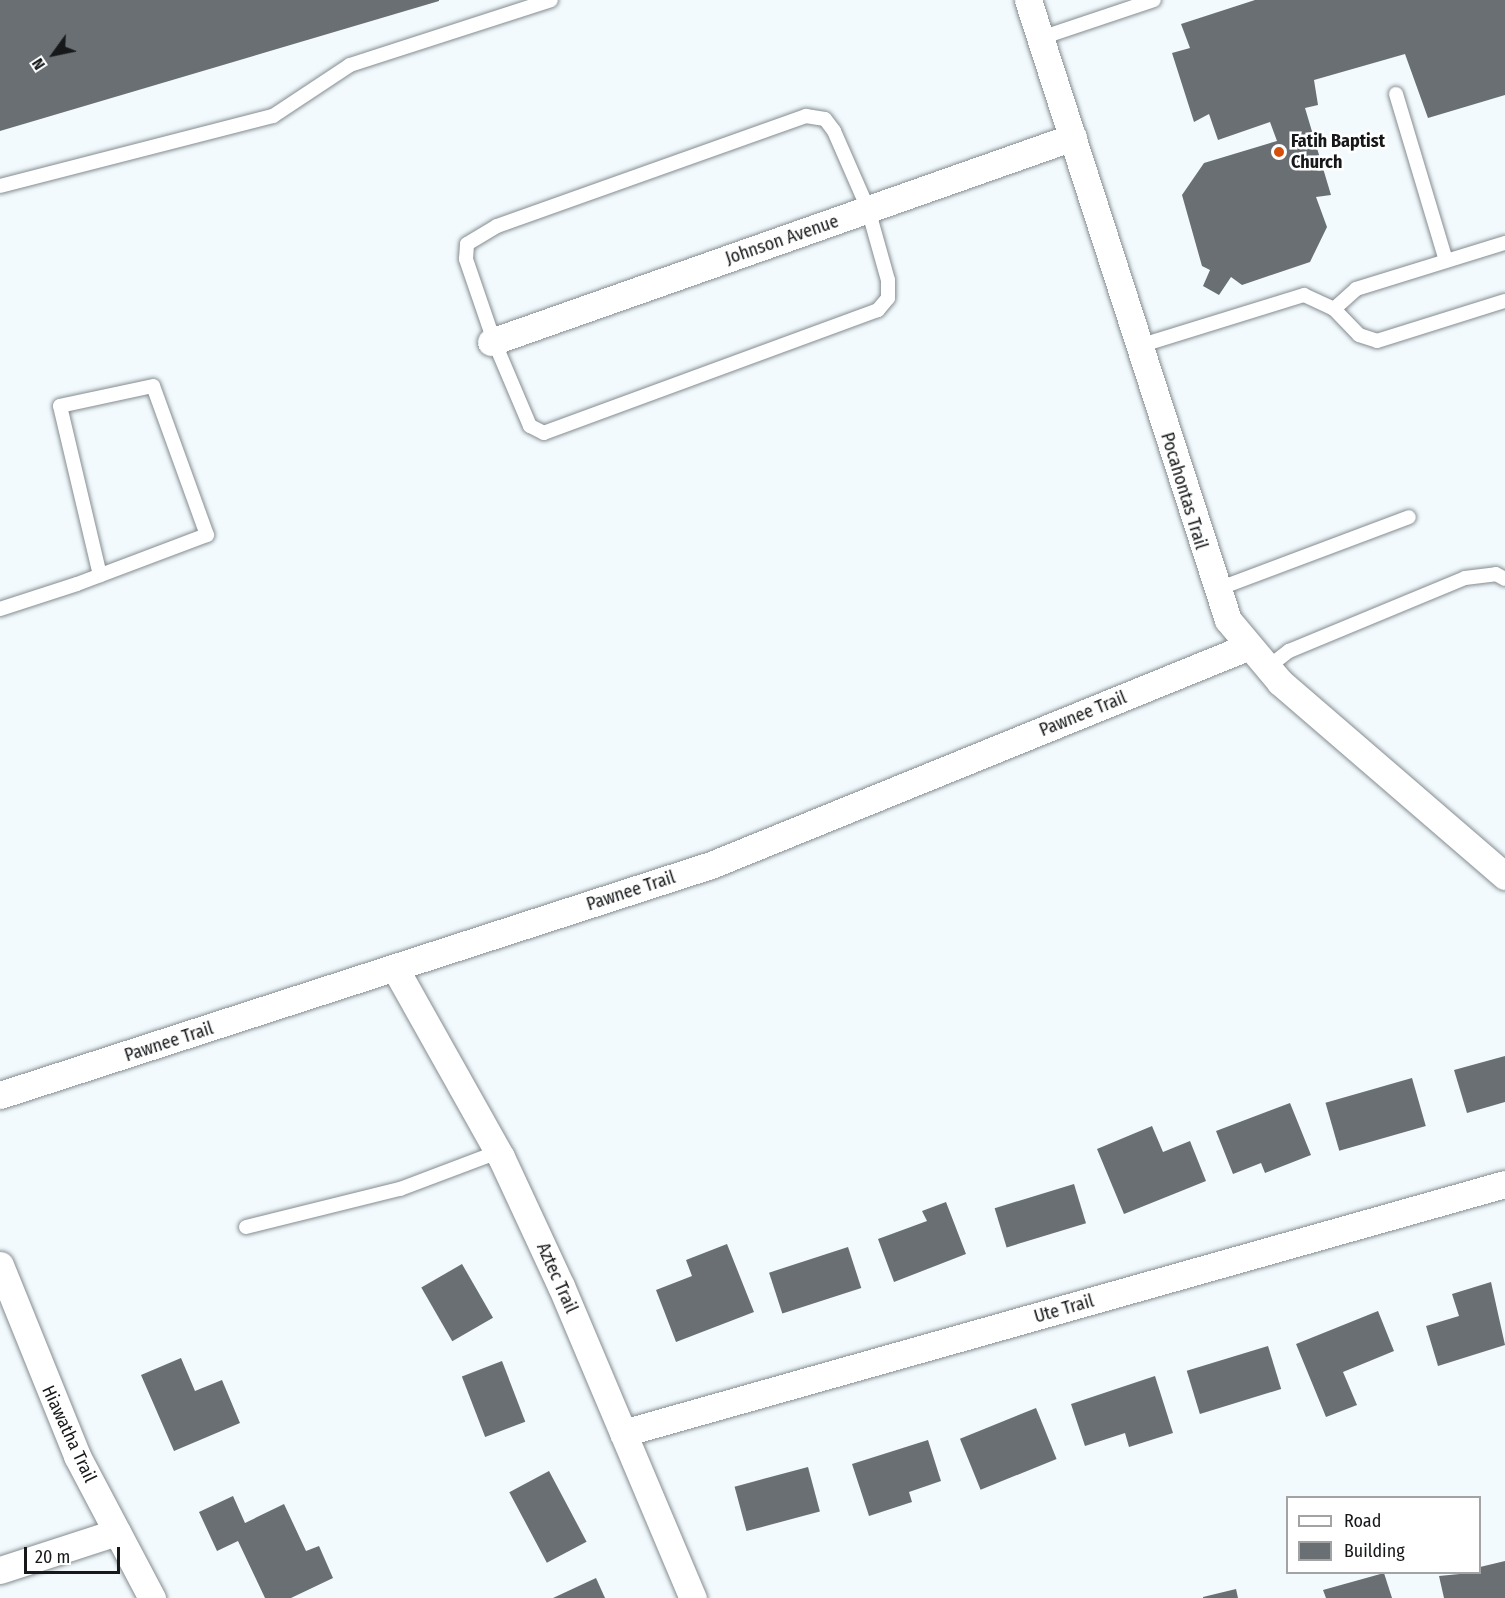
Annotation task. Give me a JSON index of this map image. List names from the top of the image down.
{
  "streets": {
    "street": [
      "Johnson Avenue",
      "Pocahontas Trail",
      "Pawnee Trail",
      "Aztec Trail",
      "Ute Trail",
      "Hiawatha Trail"
    ]
  },
  "crossings": [
    ["Johnson Avenue", "Pocahontas Trail"],
    ["Pocahontas Trail", "Pawnee Trail"],
    ["Pawnee Trail", "Aztec Trail"],
    ["Aztec Trail", "Ute Trail"]
  ],
  "places": ["Fatih Baptist Church"],
  "legend": ["Road", "Building"],
  "scale_bar": "20 m",
  "north": "bottom left"
}
